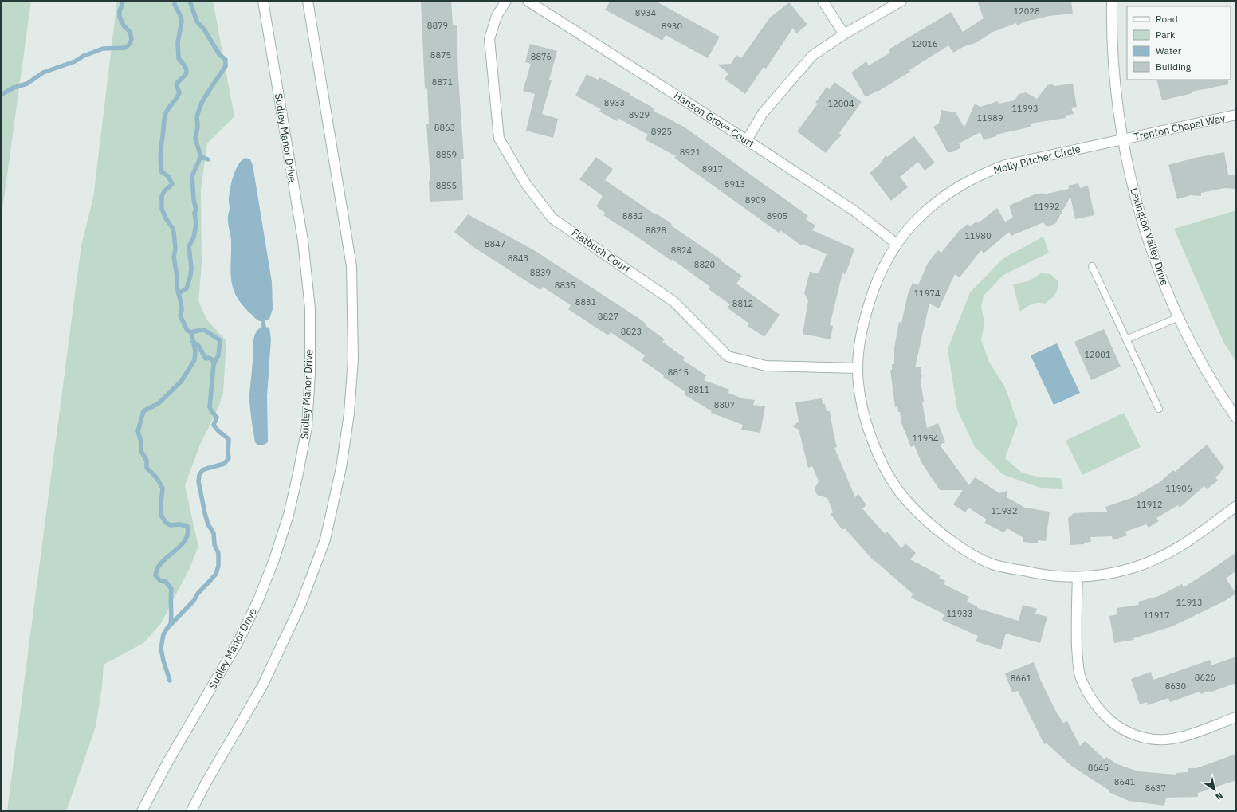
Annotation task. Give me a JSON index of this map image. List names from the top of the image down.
{
  "streets": {
    "street": [
      "Hanson Grove Court",
      "Trenton Chapel Way",
      "Sudley Manor Drive",
      "Molly Pitcher Circle",
      "Lexington Valley Drive",
      "Flatbush Court"
    ]
  },
  "crossings": [
    ["Hanson Grove Court", "Molly Pitcher Circle"],
    ["Trenton Chapel Way", "Molly Pitcher Circle"],
    ["Trenton Chapel Way", "Lexington Valley Drive"],
    ["Molly Pitcher Circle", "Lexington Valley Drive"],
    ["Molly Pitcher Circle", "Flatbush Court"]
  ],
  "house_numbers": [
    "12028",
    "8934",
    "8879",
    "8930",
    "12016",
    "8875",
    "8876",
    "8871",
    "8933",
    "12004",
    "11993",
    "8929",
    "11989",
    "8863",
    "8925",
    "8921",
    "8859",
    "8917",
    "8913",
    "8855",
    "8909",
    "11992",
    "8832",
    "8905",
    "8828",
    "11980",
    "8847",
    "8824",
    "8843",
    "8820",
    "8839",
    "8835",
    "11974",
    "8831",
    "8812",
    "8827",
    "8823",
    "12001",
    "8815",
    "8811",
    "8807",
    "11954",
    "11906",
    "11912",
    "11932",
    "11913",
    "11933",
    "11917",
    "8626",
    "8661",
    "8630",
    "8645",
    "8641",
    "8637"
  ],
  "legend": [
    "Road",
    "Park",
    "Water",
    "Building"
  ],
  "north": "bottom right"
}
